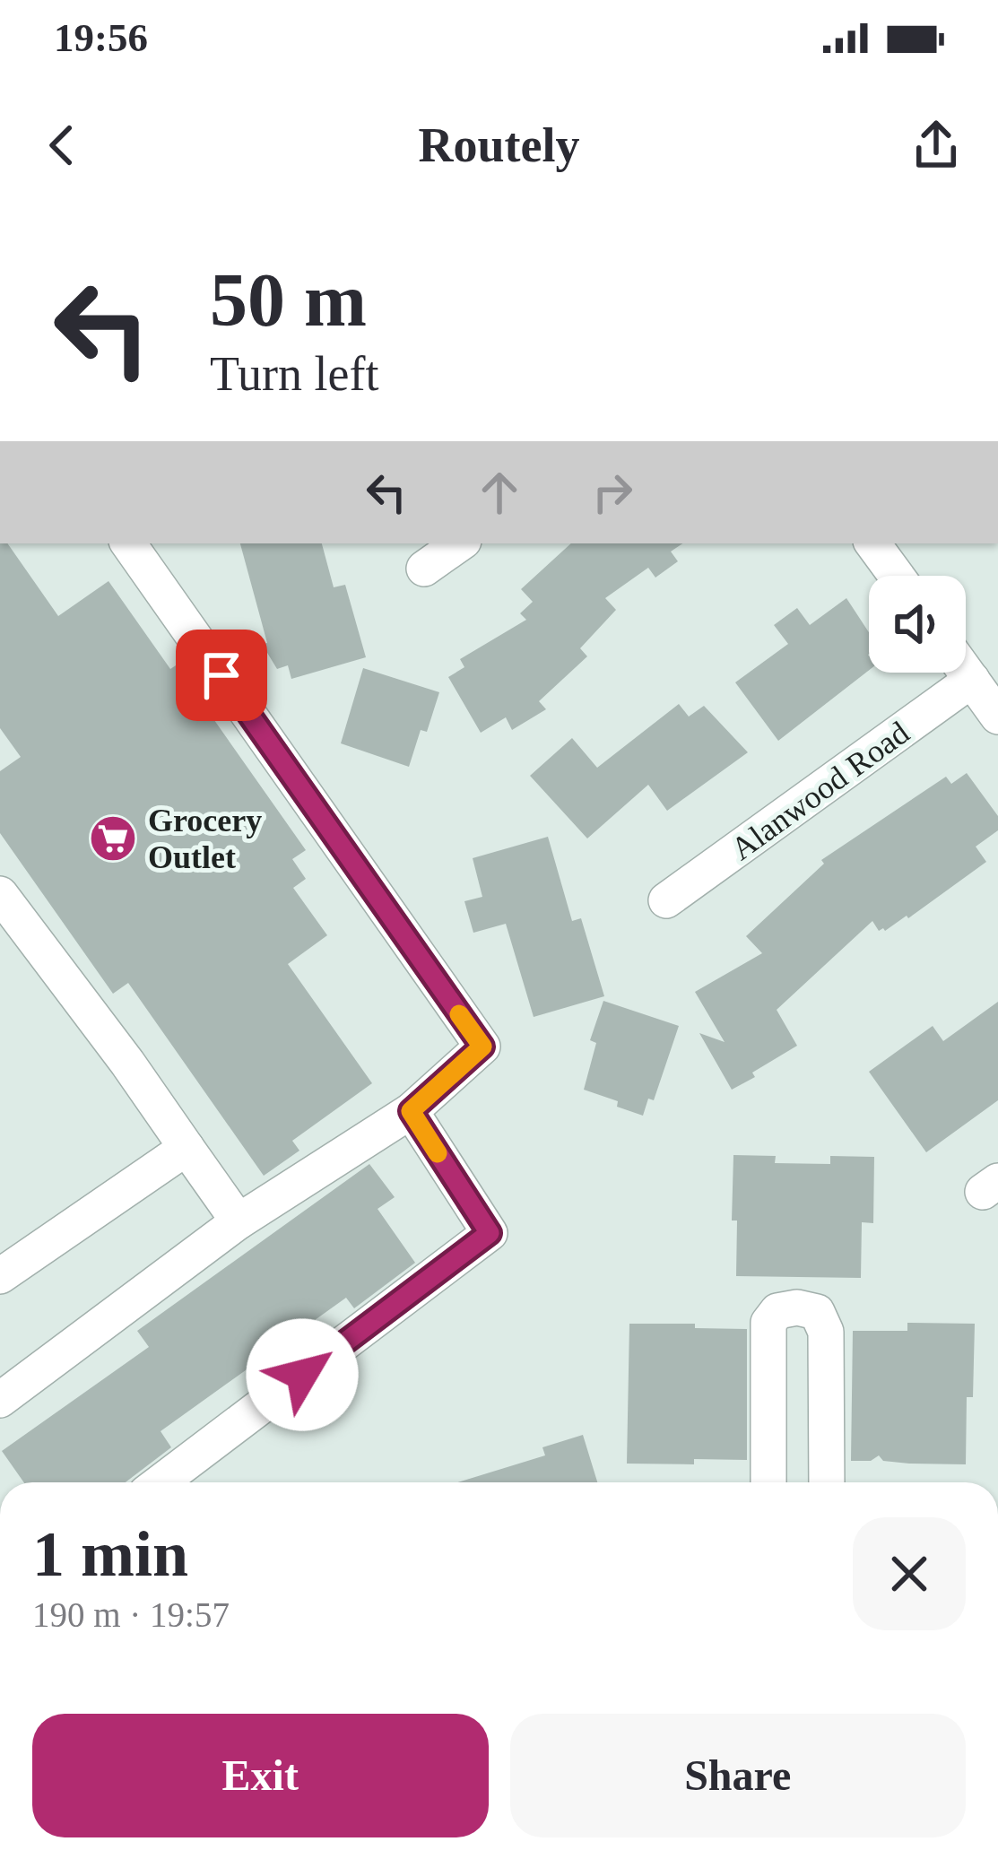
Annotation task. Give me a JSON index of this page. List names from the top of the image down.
{
  "streets": {
    "street": ["Alanwood Road"]
  },
  "places": {
    "supermarket": ["Grocery Outlet"]
  },
  "page": {
    "status": "19:56",
    "header": "Routely",
    "turn": ["50 m", "Turn left"],
    "heading": ["1 min", "190 m · 19:57"],
    "buttons": ["Exit", "Share"]
  }
}
